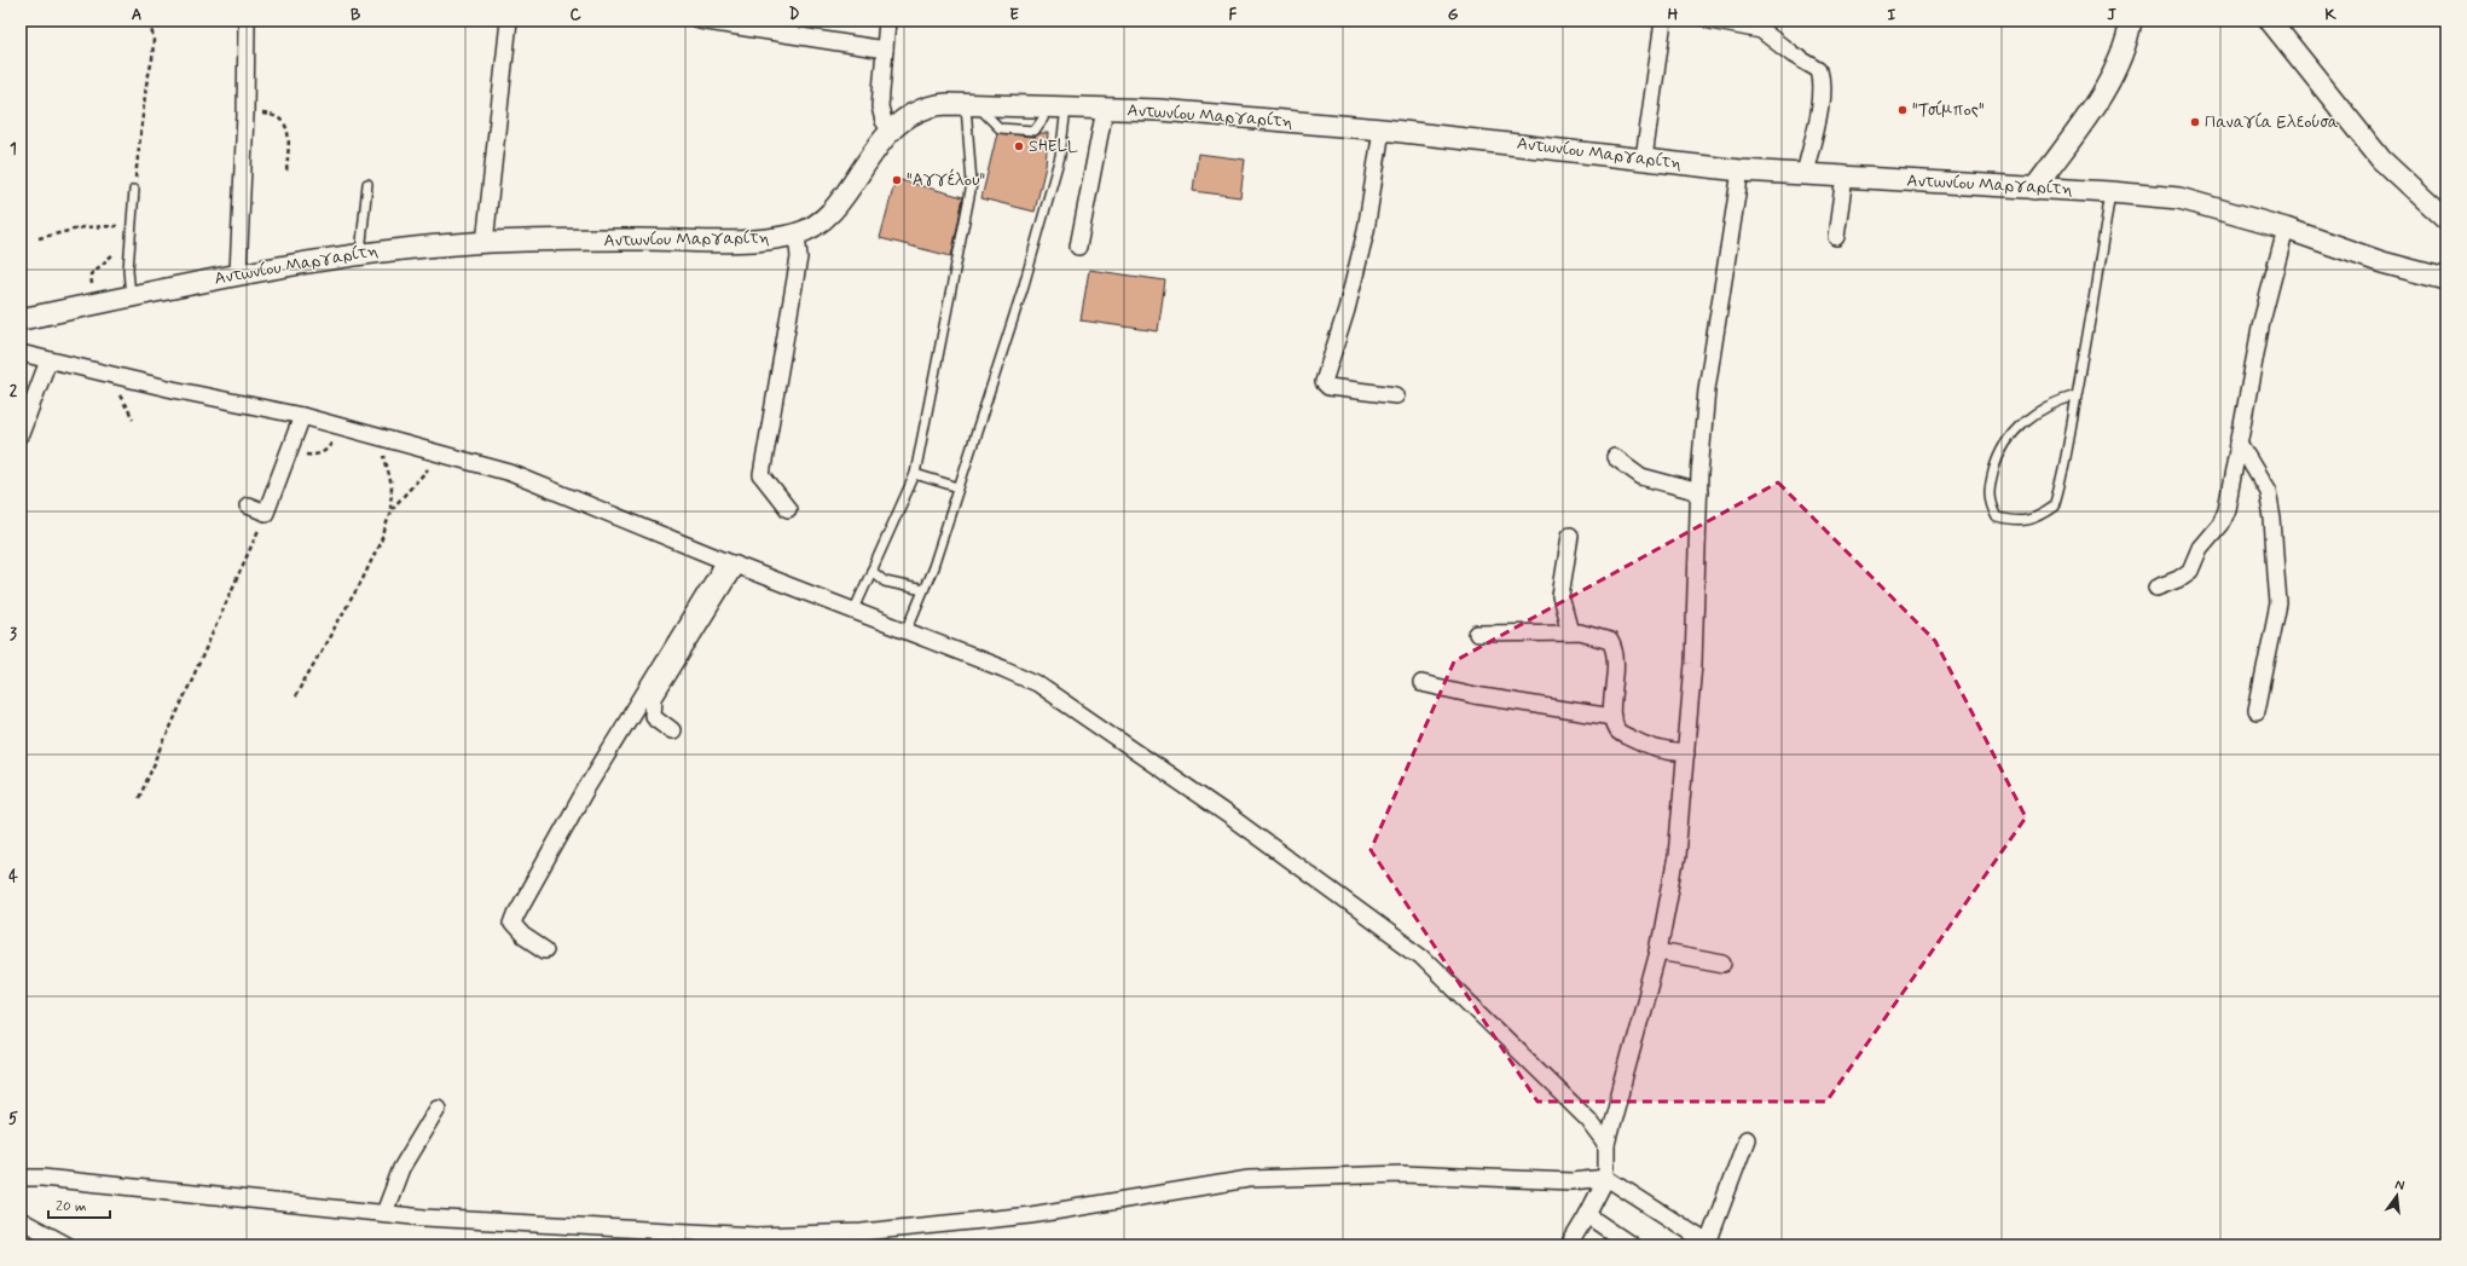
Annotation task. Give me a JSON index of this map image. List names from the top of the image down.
{
  "streets": {
    "street": ["Αντωνίου Μαργαρίτη"]
  },
  "places": [
    "\"Τσίμπος\"",
    "Παναγία Ελεούσα",
    "SHELL",
    "\"Αγγέλου\""
  ],
  "scale_bar": "20 m",
  "north": "top",
  "grid": {
    "columns": [
      "A",
      "B",
      "C",
      "D",
      "E",
      "F",
      "G",
      "H",
      "I",
      "J",
      "K"
    ],
    "rows": [
      "1",
      "2",
      "3",
      "4",
      "5"
    ]
  }
}
